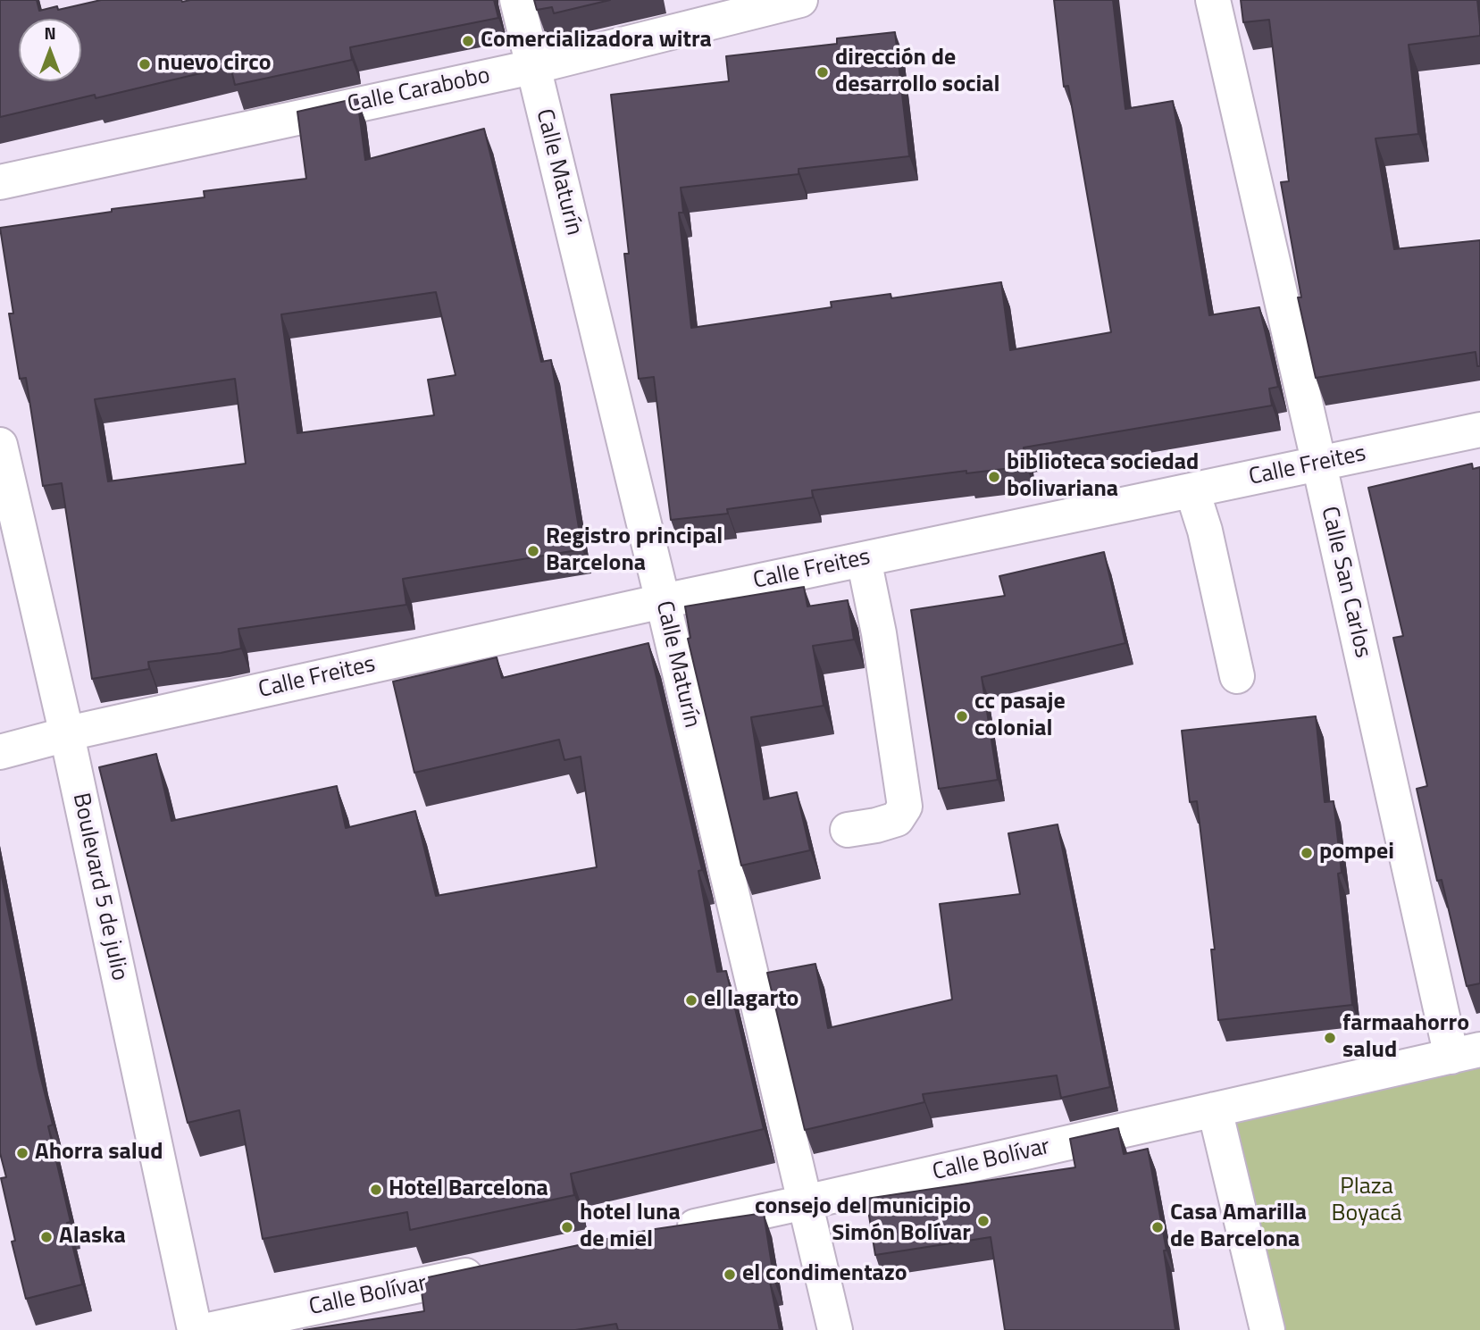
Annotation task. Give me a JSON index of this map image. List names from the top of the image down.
{
  "streets": {
    "street": [
      "Calle Carabobo",
      "Calle Maturín",
      "Calle Freites",
      "Calle San Carlos",
      "Boulevard 5 de julio",
      "Calle Bolívar"
    ]
  },
  "crossings": [
    ["Calle Carabobo", "Calle Maturín"],
    ["Calle Maturín", "Calle Freites"],
    ["Calle Maturín", "Calle Bolívar"],
    ["Calle Freites", "Calle San Carlos"],
    ["Calle Freites", "Boulevard 5 de julio"],
    ["Calle San Carlos", "Calle Bolívar"]
  ],
  "parks": ["Plaza Boyacá"],
  "places": [
    "Comercializadora witra",
    "nuevo circo",
    "dirección de desarrollo social",
    "biblioteca sociedad bolivariana",
    "Registro principal Barcelona",
    "cc pasaje colonial",
    "pompei",
    "el lagarto",
    "farmaahorro salud",
    "Ahorra salud",
    "Hotel Barcelona",
    "consejo del municipio Simón Bolívar",
    "hotel luna de miel",
    "Casa Amarilla de Barcelona",
    "Alaska",
    "el condimentazo"
  ],
  "north": "top"
}
